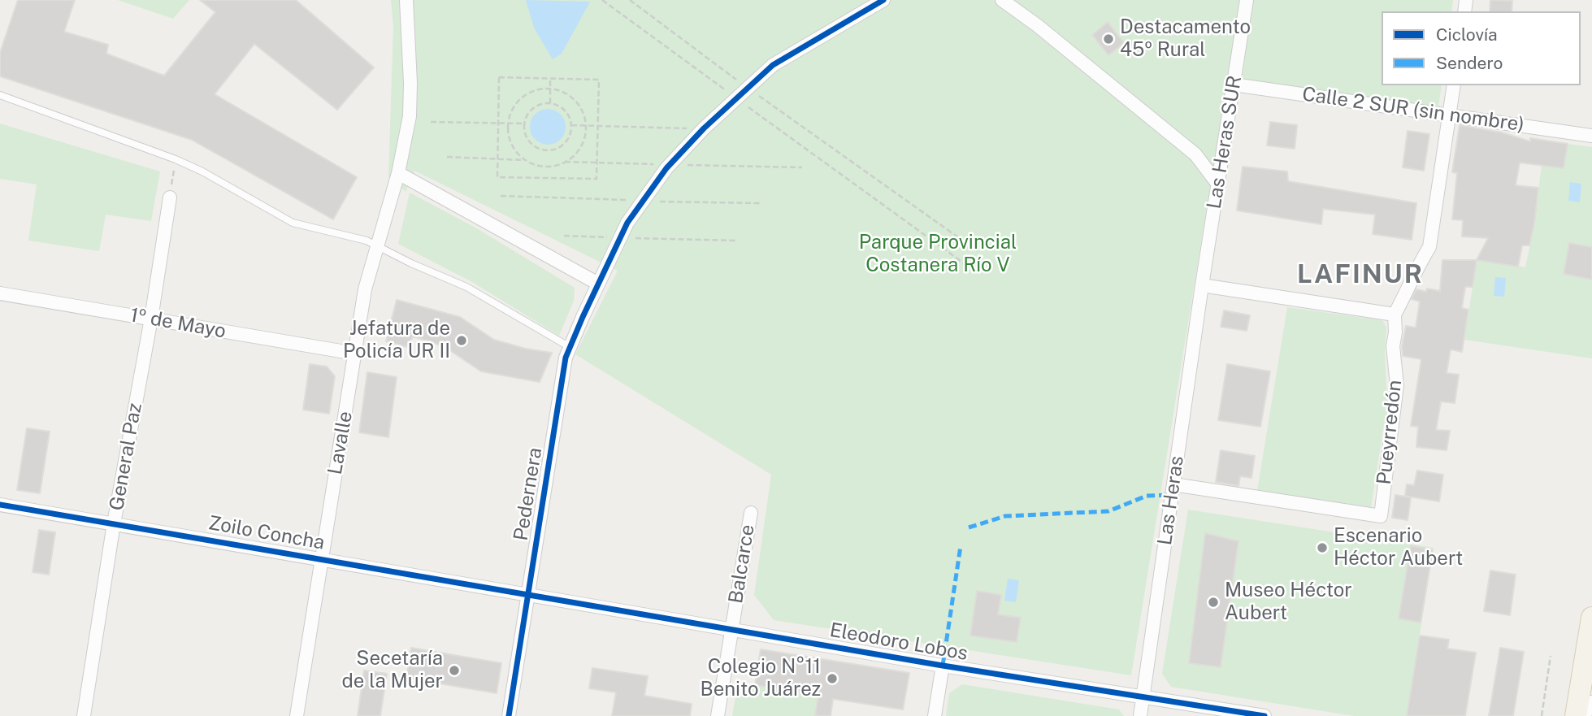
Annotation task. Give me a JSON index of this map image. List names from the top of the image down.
{
  "streets": {
    "street": [
      "Calle 2 SUR (sin nombre)",
      "Las Heras SUR",
      "1º de Mayo",
      "Pueyrredón",
      "Lavalle",
      "General Paz",
      "Pedernera",
      "Las Heras",
      "Zoilo Concha",
      "Balcarce",
      "Eleodoro Lobos"
    ]
  },
  "crossings": [
    ["Calle 2 SUR (sin nombre)", "Las Heras SUR"],
    ["Las Heras SUR", "Las Heras"],
    ["1º de Mayo", "Lavalle"],
    ["1º de Mayo", "General Paz"],
    ["Pueyrredón", "Las Heras"],
    ["Lavalle", "Zoilo Concha"],
    ["General Paz", "Zoilo Concha"],
    ["Pedernera", "Zoilo Concha"],
    ["Pedernera", "Eleodoro Lobos"],
    ["Las Heras", "Eleodoro Lobos"],
    ["Zoilo Concha", "Eleodoro Lobos"],
    ["Balcarce", "Eleodoro Lobos"]
  ],
  "districts": ["LAFINUR"],
  "parks": ["Parque Provincial Costanera Río V"],
  "places": [
    "Destacamento 45º Rural",
    "Jefatura de Policía UR II",
    "Escenario Héctor Aubert",
    "Museo Héctor Aubert",
    "Secetaría de la Mujer",
    "Colegio N°11 Benito Juárez"
  ],
  "legend": ["Ciclovía", "Sendero"]
}
